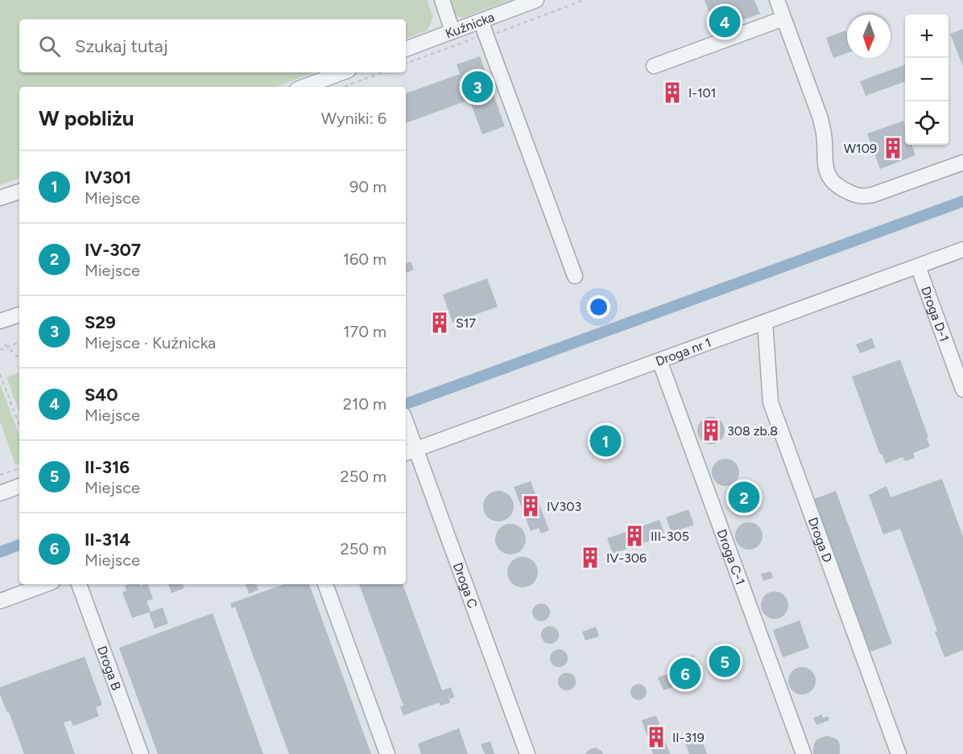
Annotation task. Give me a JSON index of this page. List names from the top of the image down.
{
  "streets": {
    "street": [
      "Kuźnicka",
      "Droga D-1",
      "Droga nr 1",
      "Droga D",
      "Droga C-1",
      "Droga C",
      "Droga B"
    ]
  },
  "crossings": [
    ["Droga D-1", "Droga nr 1"],
    ["Droga nr 1", "Droga D"],
    ["Droga nr 1", "Droga C-1"],
    ["Droga nr 1", "Droga C"]
  ],
  "places": {
    "building": [
      "I-101",
      "W109",
      "S17",
      "308 zb.8",
      "IV303",
      "III-305",
      "IV-306",
      "II-319"
    ]
  },
  "north": "bottom",
  "page": {
    "pins": [
      "4",
      "3",
      "1",
      "2",
      "5",
      "6"
    ],
    "map_buttons": ["+", "−"],
    "search": "Szukaj tutaj",
    "heading": ["W pobliżu", "Wyniki: 6"],
    "list": [
      {
        "mark": "1",
        "name": "IV301",
        "note": "Miejsce",
        "value": "90 m"
      },
      {
        "mark": "2",
        "name": "IV-307",
        "note": "Miejsce",
        "value": "160 m"
      },
      {
        "mark": "3",
        "name": "S29",
        "note": "Miejsce · Kuźnicka",
        "value": "170 m"
      },
      {
        "mark": "4",
        "name": "S40",
        "note": "Miejsce",
        "value": "210 m"
      },
      {
        "mark": "5",
        "name": "II-316",
        "note": "Miejsce",
        "value": "250 m"
      },
      {
        "mark": "6",
        "name": "II-314",
        "note": "Miejsce",
        "value": "250 m"
      }
    ]
  }
}
